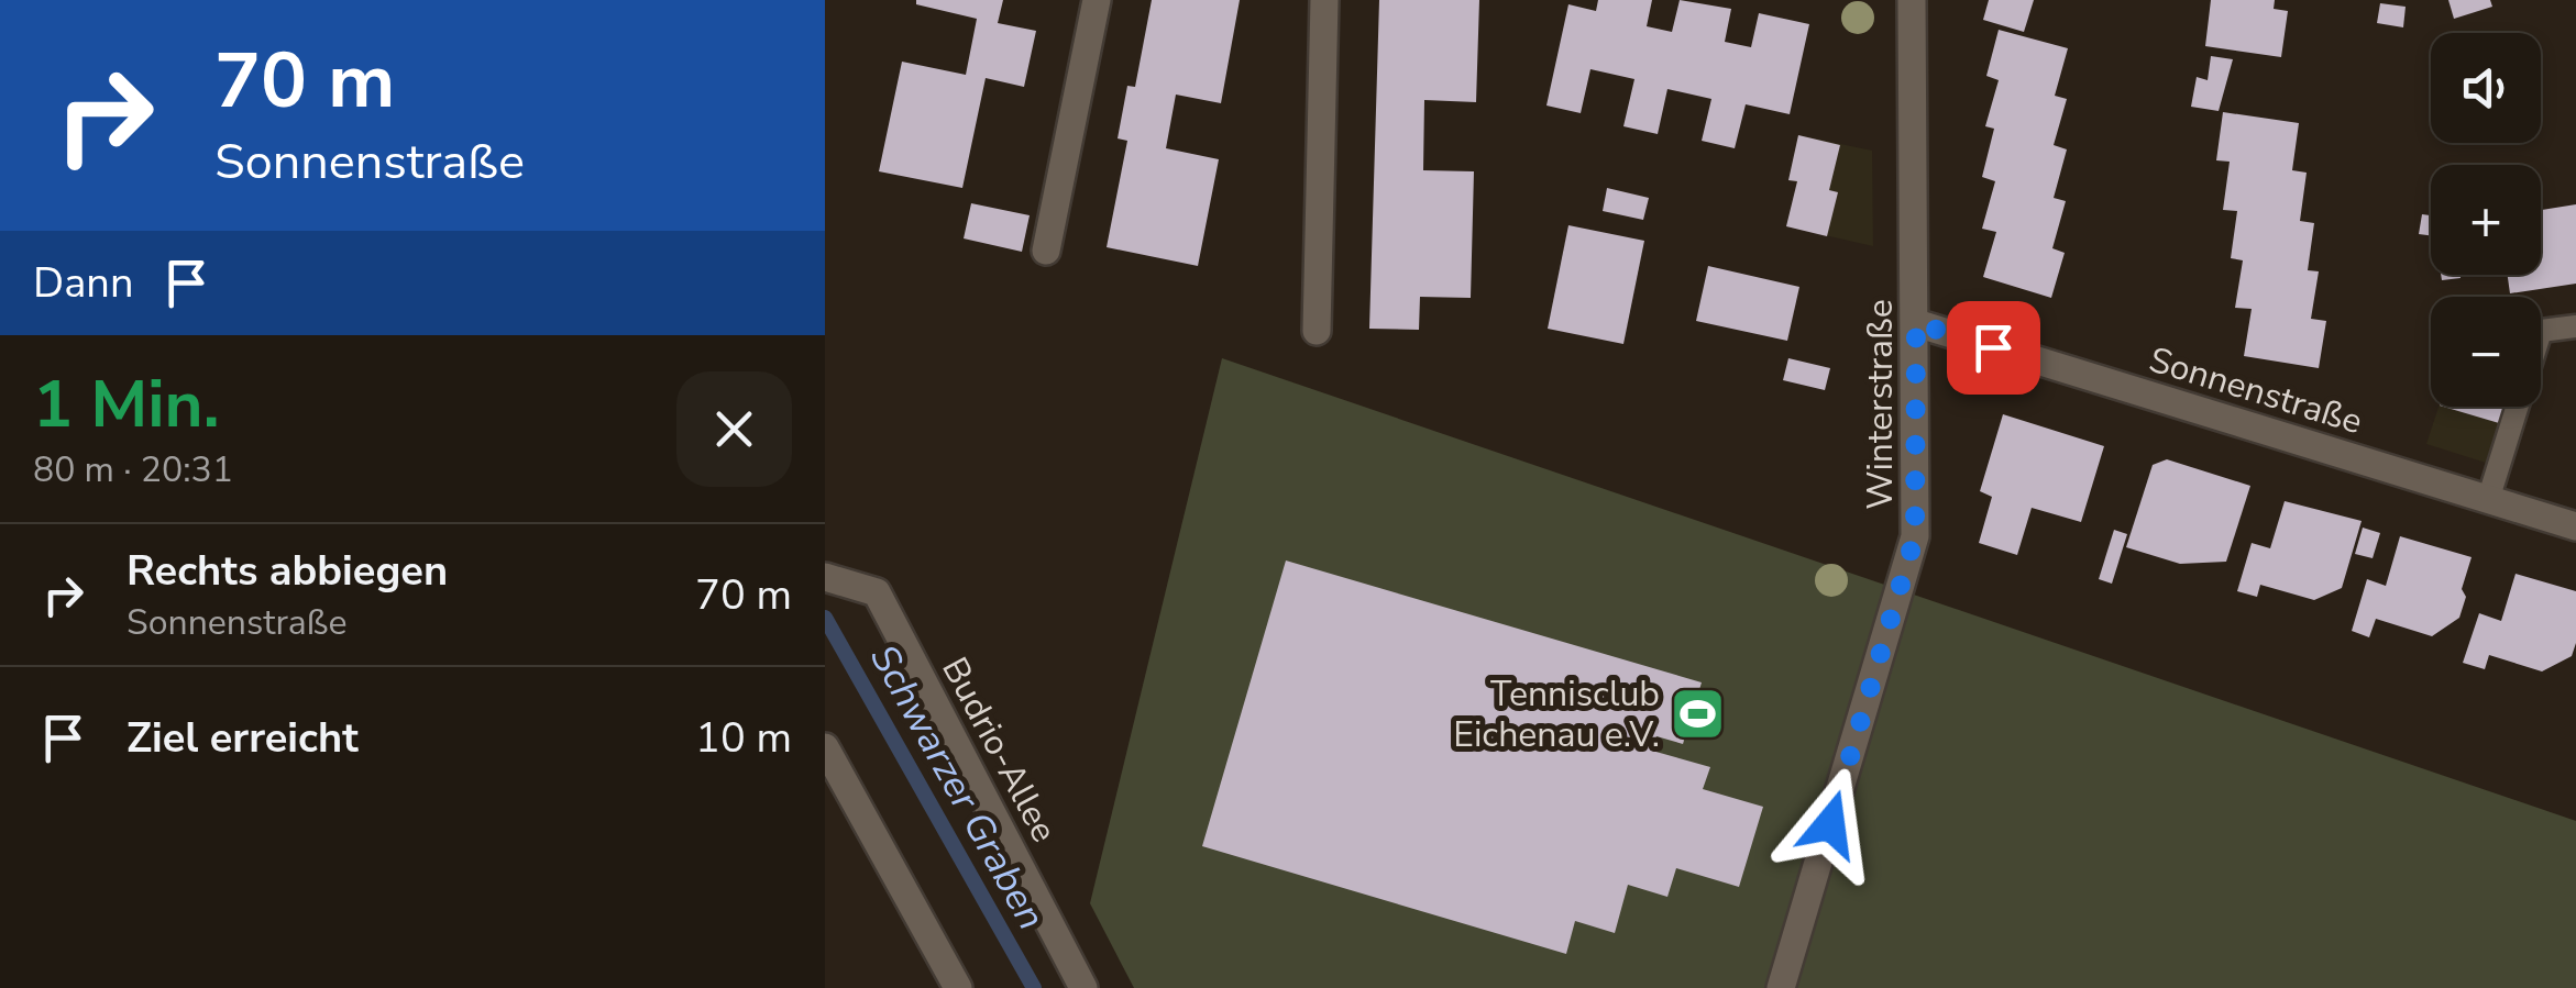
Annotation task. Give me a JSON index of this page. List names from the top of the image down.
{
  "streets": {
    "street": ["Sonnenstraße", "Winterstraße", "Budrio-Allee"]
  },
  "crossings": [
    ["Sonnenstraße", "Winterstraße"]
  ],
  "water": ["Schwarzer Graben"],
  "places": {
    "sports": ["Tennisclub Eichenau e.V."]
  },
  "page": {
    "turn": ["70 m", "Sonnenstraße"],
    "map_buttons": ["+", "−"],
    "then": "Dann",
    "heading": ["1 Min.", "80 m · 20:31"],
    "list": [
      {
        "name": "Rechts abbiegen",
        "note": "Sonnenstraße",
        "value": "70 m"
      },
      {
        "name": "Ziel erreicht",
        "value": "10 m"
      }
    ]
  }
}
